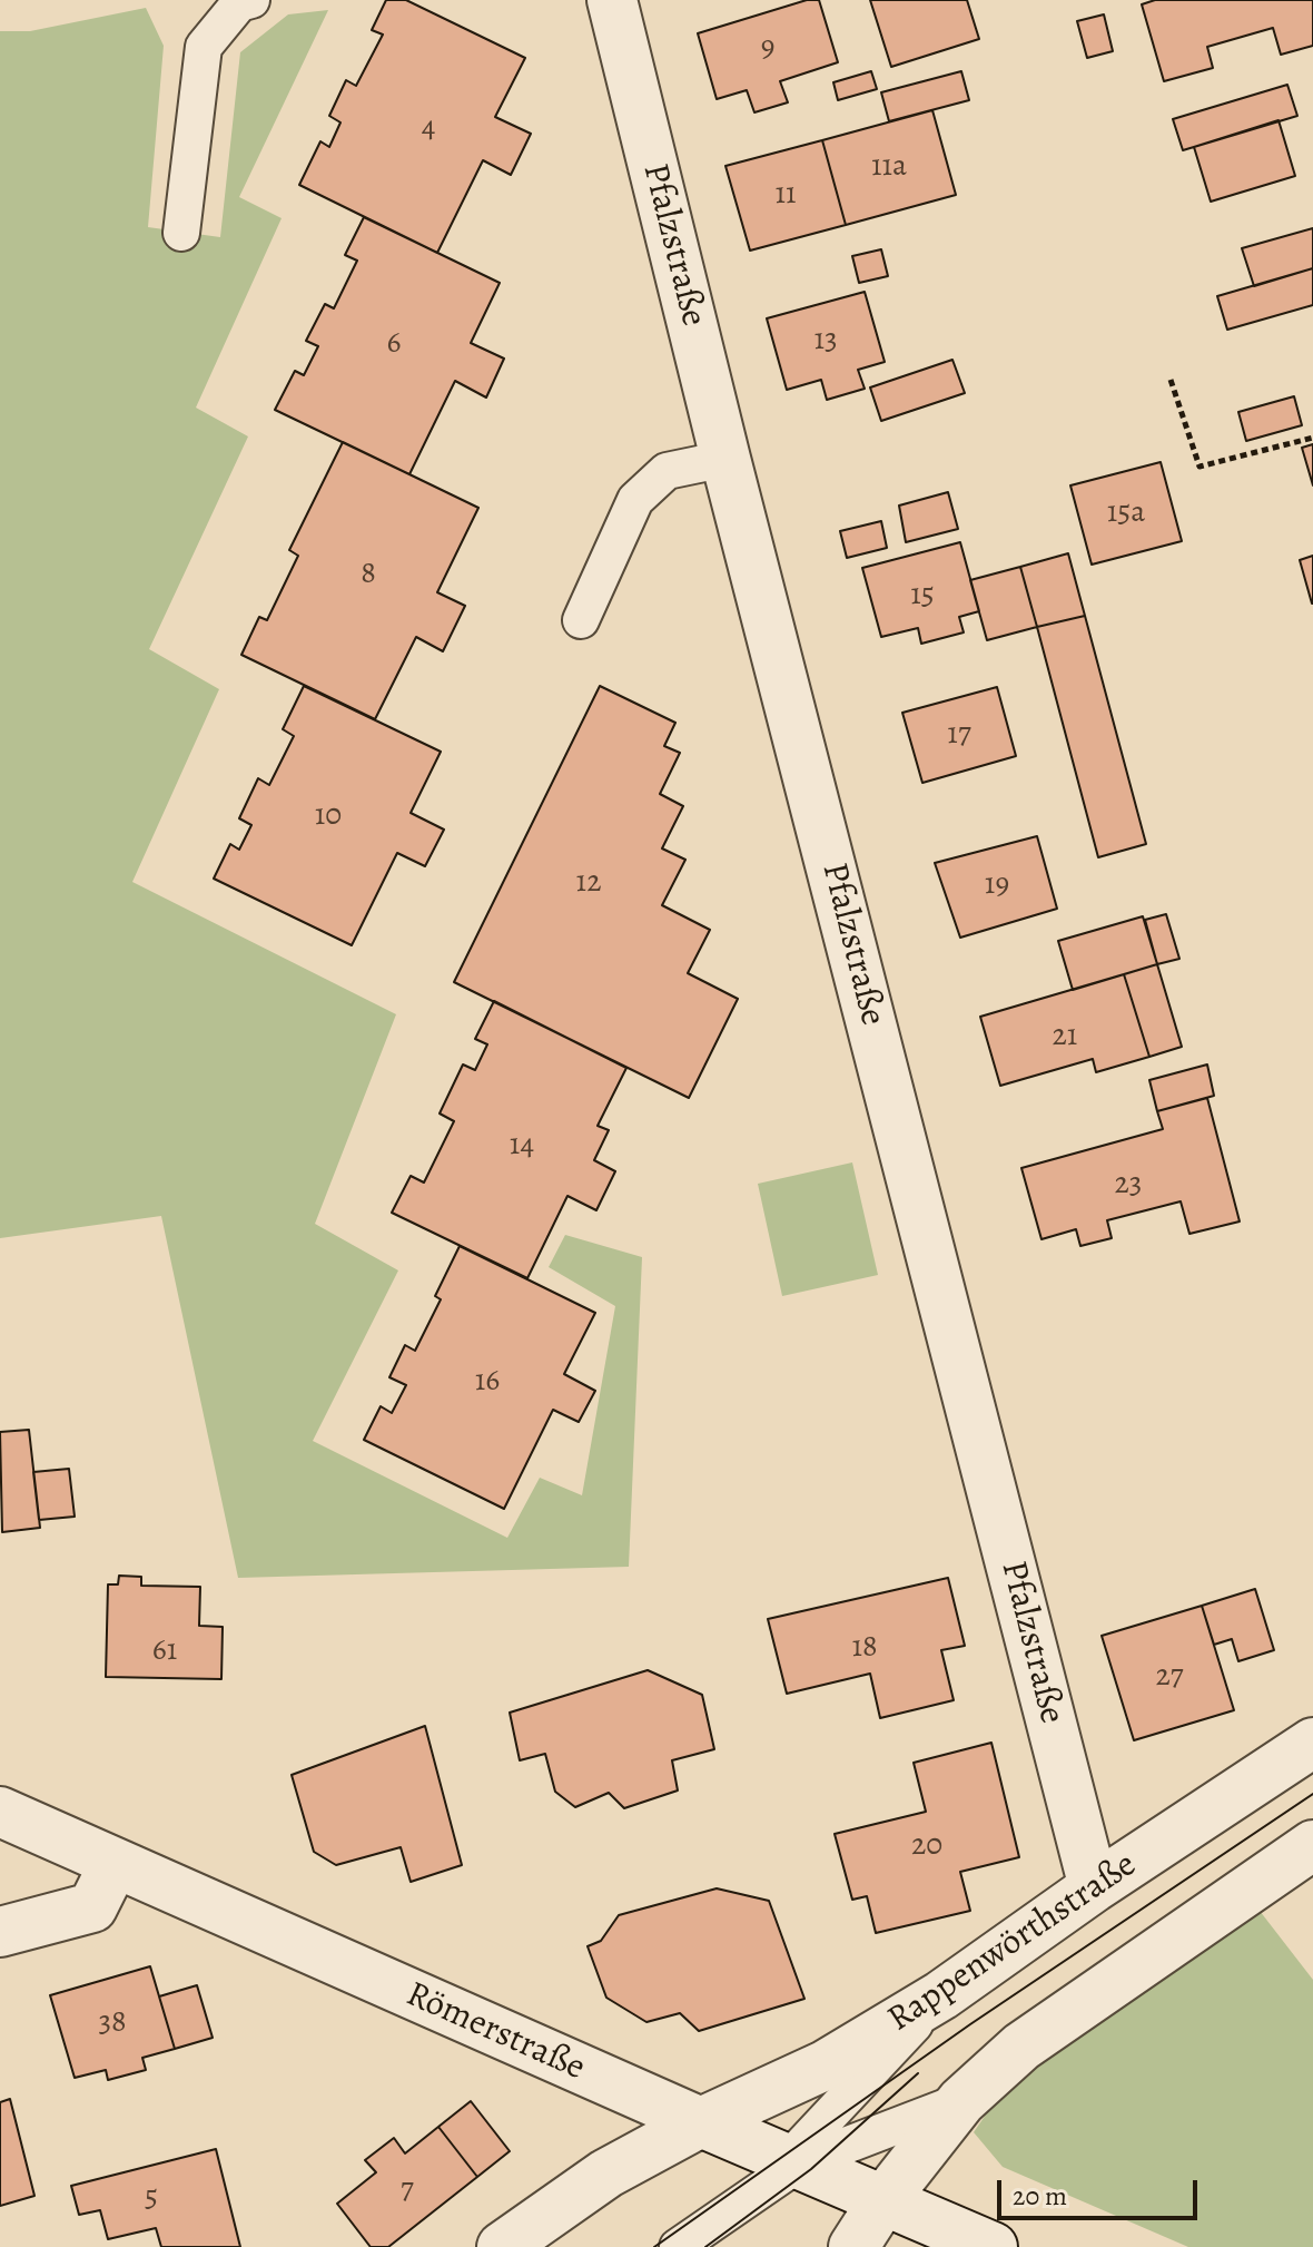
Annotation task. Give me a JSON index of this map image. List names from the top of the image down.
{
  "streets": {
    "street": ["Pfalzstraße", "Rappenwörthstraße", "Römerstraße"]
  },
  "crossings": [
    ["Pfalzstraße", "Rappenwörthstraße"],
    ["Rappenwörthstraße", "Römerstraße"]
  ],
  "house_numbers": [
    "9",
    "4",
    "11a",
    "11",
    "13",
    "6",
    "15a",
    "8",
    "15",
    "17",
    "10",
    "12",
    "19",
    "21",
    "14",
    "23",
    "16",
    "18",
    "61",
    "27",
    "20",
    "38",
    "7",
    "5"
  ],
  "scale_bar": "20 m"
}
